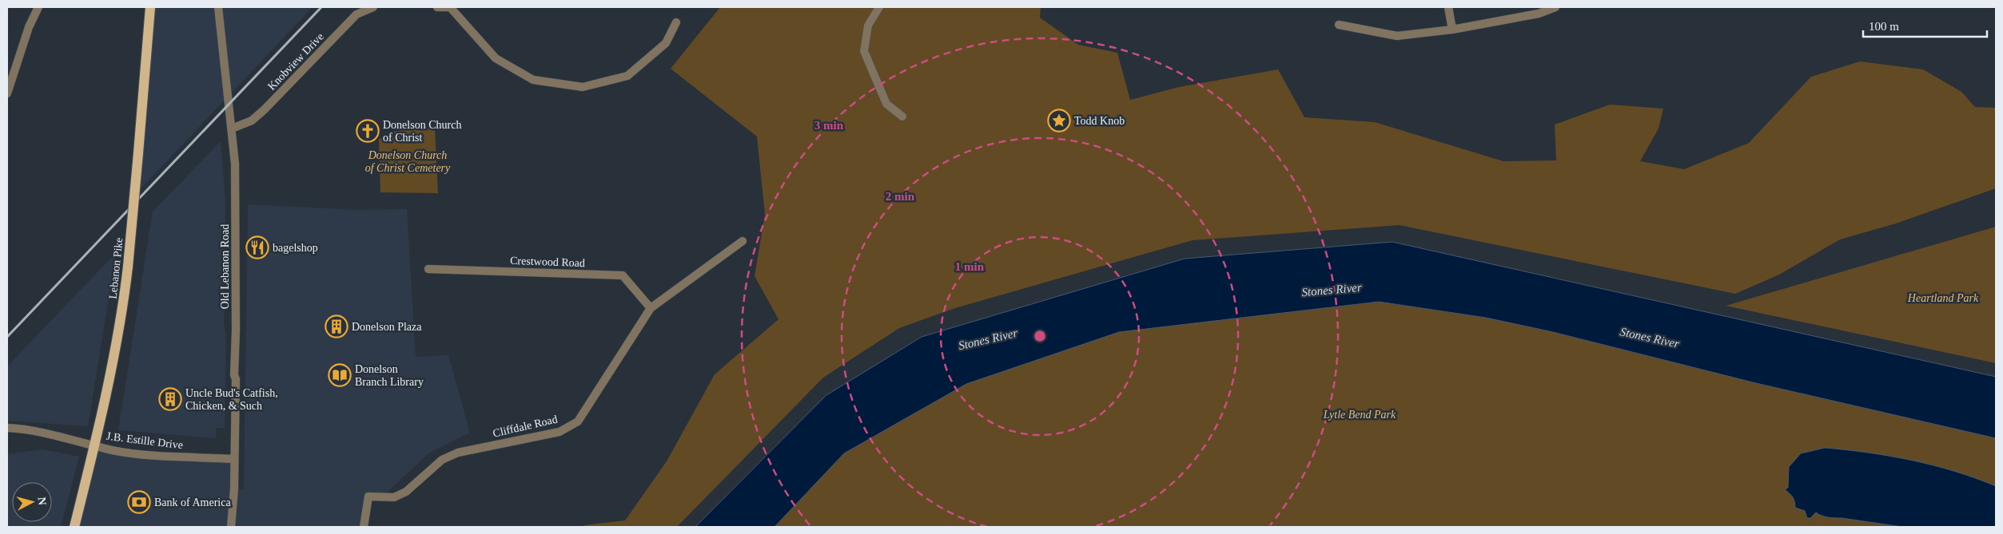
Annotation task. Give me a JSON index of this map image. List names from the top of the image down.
{
  "streets": {
    "main road": ["Lebanon Pike"],
    "street": [
      "Knobview Drive",
      "Crestwood Road",
      "Old Lebanon Road",
      "Cliffdale Road",
      "J.B. Estille Drive"
    ]
  },
  "crossings": [
    ["Knobview Drive", "Old Lebanon Road"],
    ["Crestwood Road", "Cliffdale Road"],
    ["Old Lebanon Road", "J.B. Estille Drive"],
    ["Lebanon Pike", "J.B. Estille Drive"]
  ],
  "water": ["Stones River"],
  "parks": ["Donelson Church of Christ Cemetery", "Heartland Park", "Lytle Bend Park"],
  "places": {
    "place": ["Todd Knob"],
    "church": ["Donelson Church of Christ"],
    "restaurant": ["bagelshop"],
    "building": ["Donelson Plaza", "Uncle Bud's Catfish, Chicken, & Such"],
    "library": ["Donelson Branch Library"],
    "bank": ["Bank of America"]
  },
  "scale_bar": "100 m",
  "north": "right",
  "rings": ["3 min", "2 min", "1 min"]
}
